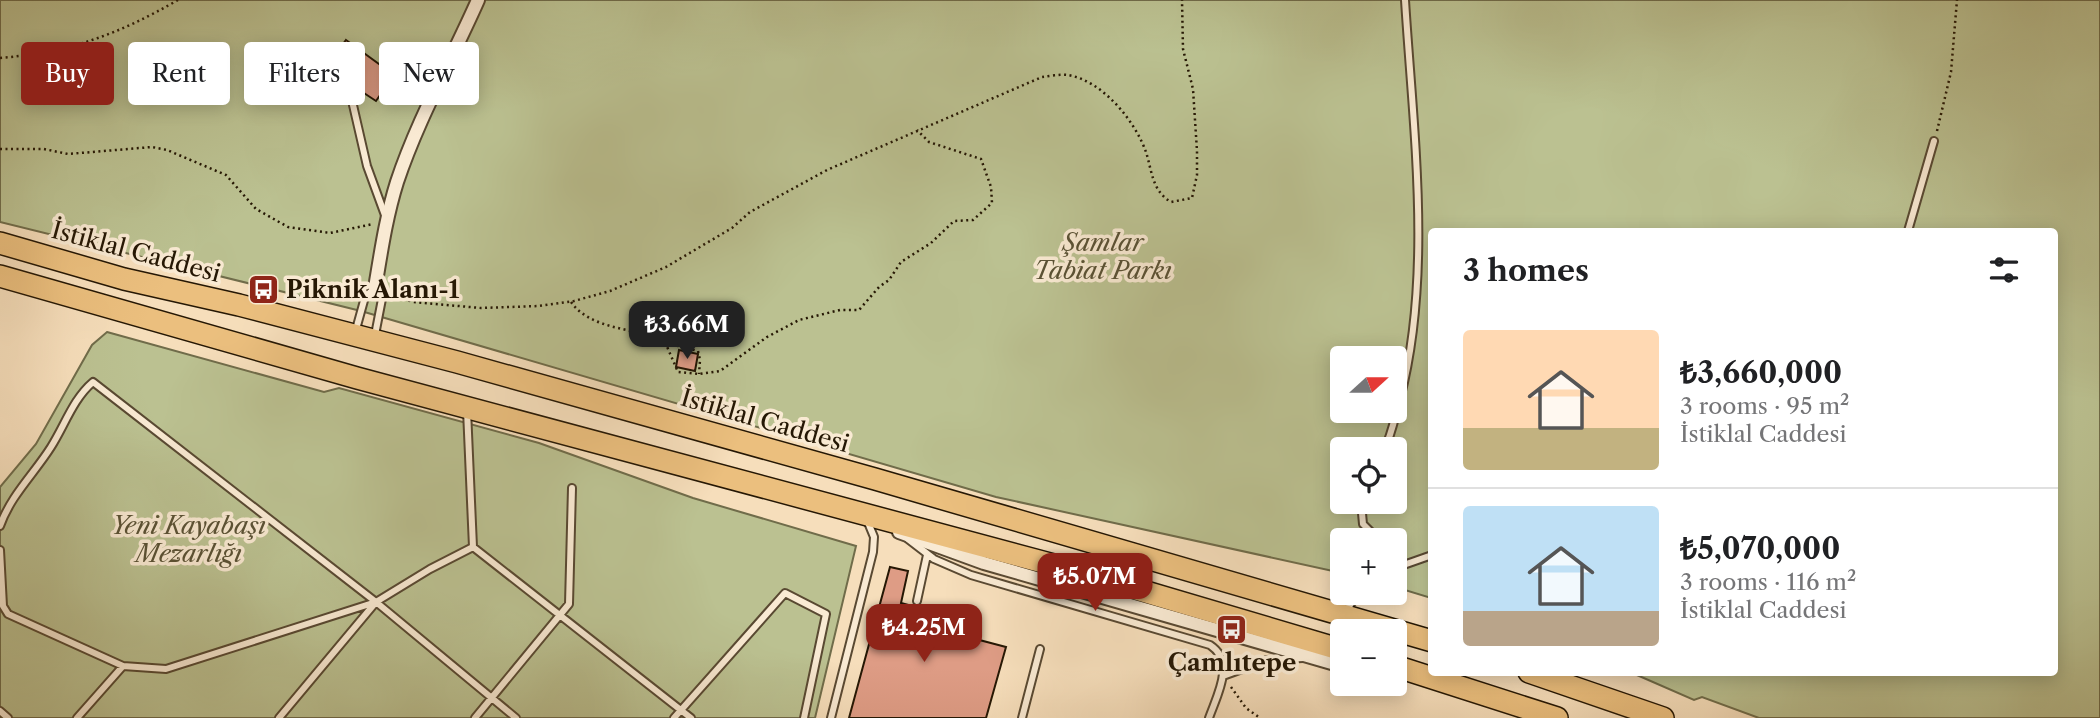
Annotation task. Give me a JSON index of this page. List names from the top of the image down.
{
  "streets": {
    "main road": ["İstiklal Caddesi"]
  },
  "parks": ["Şamlar Tabiat Parkı", "Yeni Kayabaşı Mezarlığı"],
  "places": {
    "bus stop": ["Piknik Alanı-1", "Çamlıtepe"]
  },
  "north": "right",
  "page": {
    "chip": [
      "Buy",
      "Rent",
      "Filters",
      "New"
    ],
    "heading": "3 homes",
    "price": ["₺3.66M", "₺5.07M", "₺4.25M"],
    "list": [
      {
        "name": "₺3,660,000",
        "note": "3 rooms · 95 m² · İstiklal Caddesi"
      },
      {
        "name": "₺5,070,000",
        "note": "3 rooms · 116 m² · İstiklal Caddesi"
      }
    ],
    "map_buttons": ["+", "−"]
  }
}
